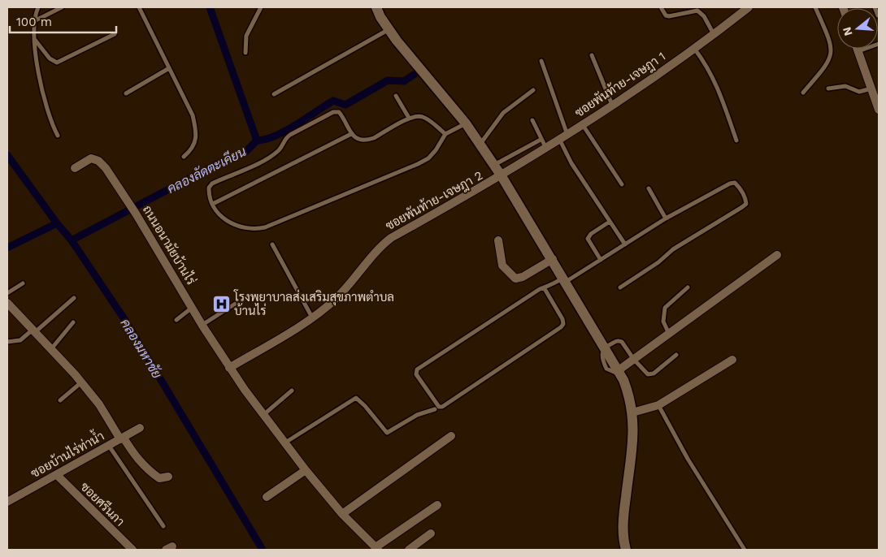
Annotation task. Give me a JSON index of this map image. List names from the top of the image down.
{
  "streets": {
    "street": [
      "ซอยพันท้าย-เจษฎา 1",
      "ซอยพันท้าย-เจษฎา 2",
      "ถนนอนามัยบ้านไร่",
      "ซอยบ้านไร่ท่าน้ำ",
      "ซอยศรีนภา"
    ]
  },
  "crossings": [
    ["ซอยพันท้าย-เจษฎา 1", "ซอยพันท้าย-เจษฎา 2"],
    ["ซอยพันท้าย-เจษฎา 2", "ถนนอนามัยบ้านไร่"],
    ["ซอยบ้านไร่ท่าน้ำ", "ซอยศรีนภา"]
  ],
  "water": ["คลองลัดตะเคียน", "คลองมหาชัย"],
  "places": {
    "hospital": ["โรงพยาบาลส่งเสริมสุขภาพตำบล บ้านไร่"]
  },
  "scale_bar": "100 m",
  "north": "left"
}
